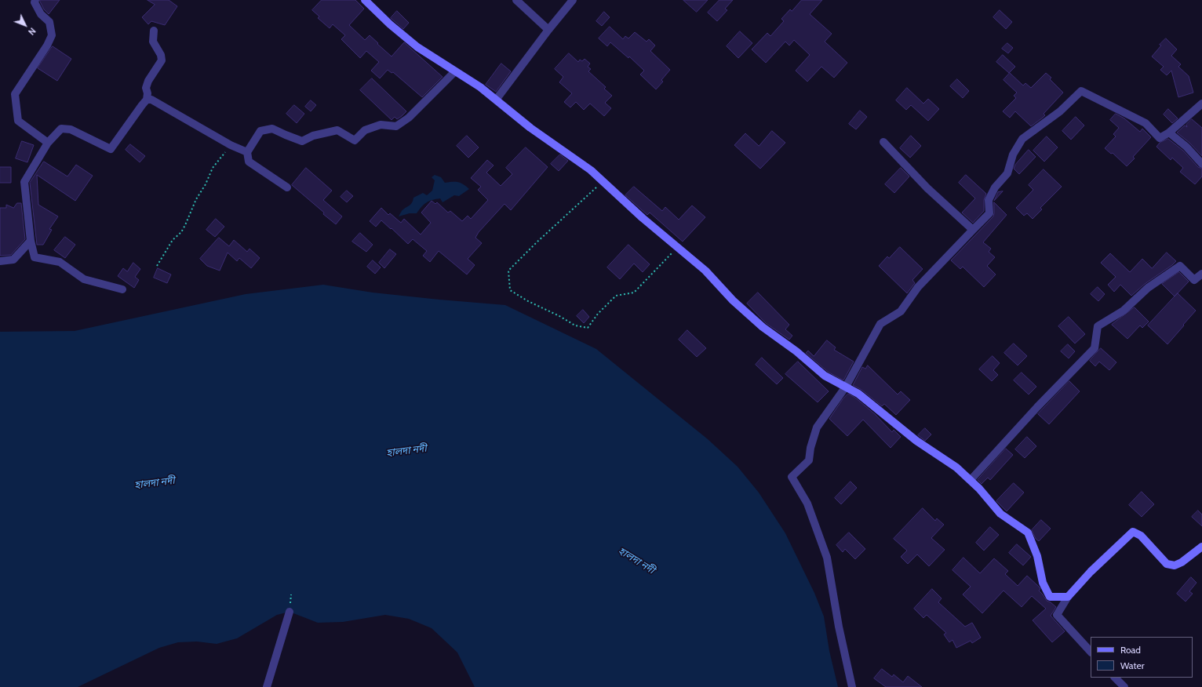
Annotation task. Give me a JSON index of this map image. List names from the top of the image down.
{
  "water": ["হালদা নদী"],
  "legend": ["Road", "Water"],
  "north": "bottom right"
}
